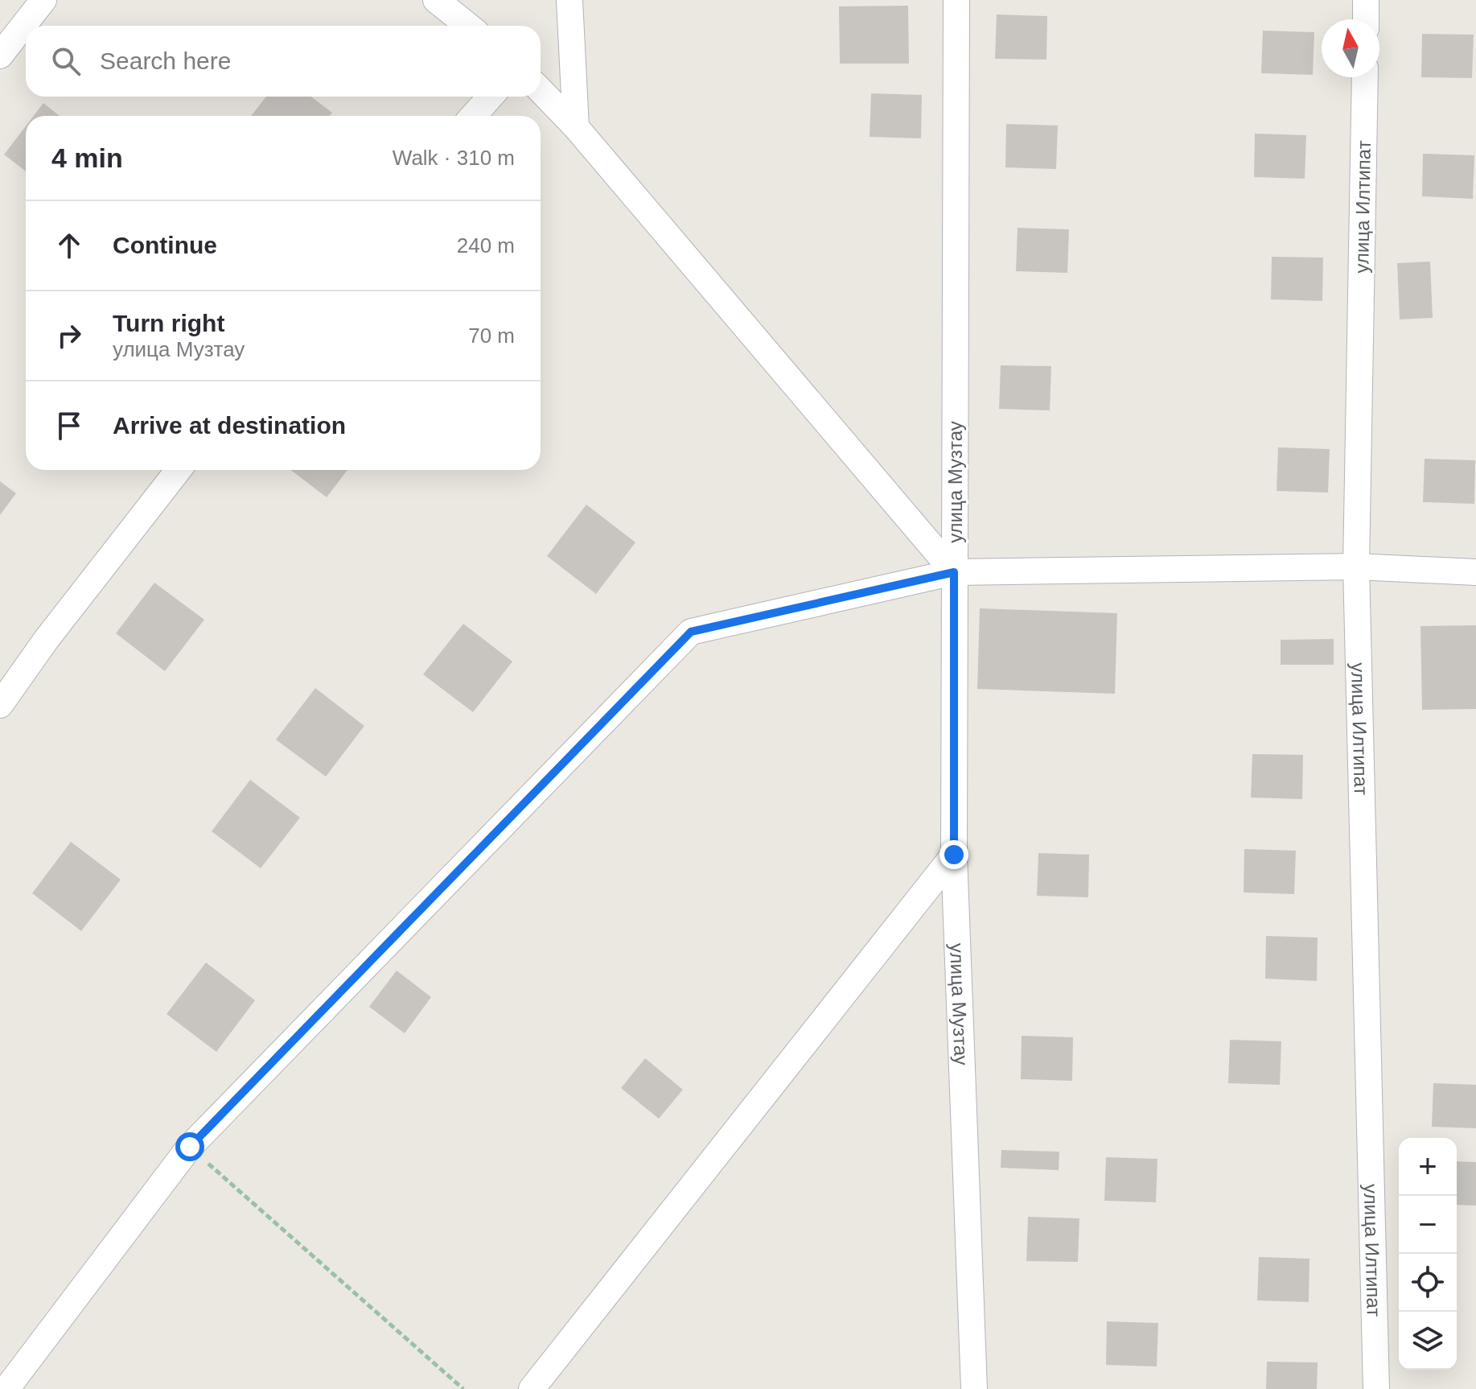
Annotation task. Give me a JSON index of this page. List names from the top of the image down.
{
  "streets": {
    "street": ["улица Илтипат", "улица Музтау"]
  },
  "north": "top",
  "page": {
    "search": "Search here",
    "heading": ["4 min", "Walk · 310 m"],
    "list": [
      ["Continue", "240 m"],
      ["Turn right", "улица Музтау", "70 m"],
      "Arrive at destination"
    ],
    "map_buttons": ["+", "−"]
  }
}
